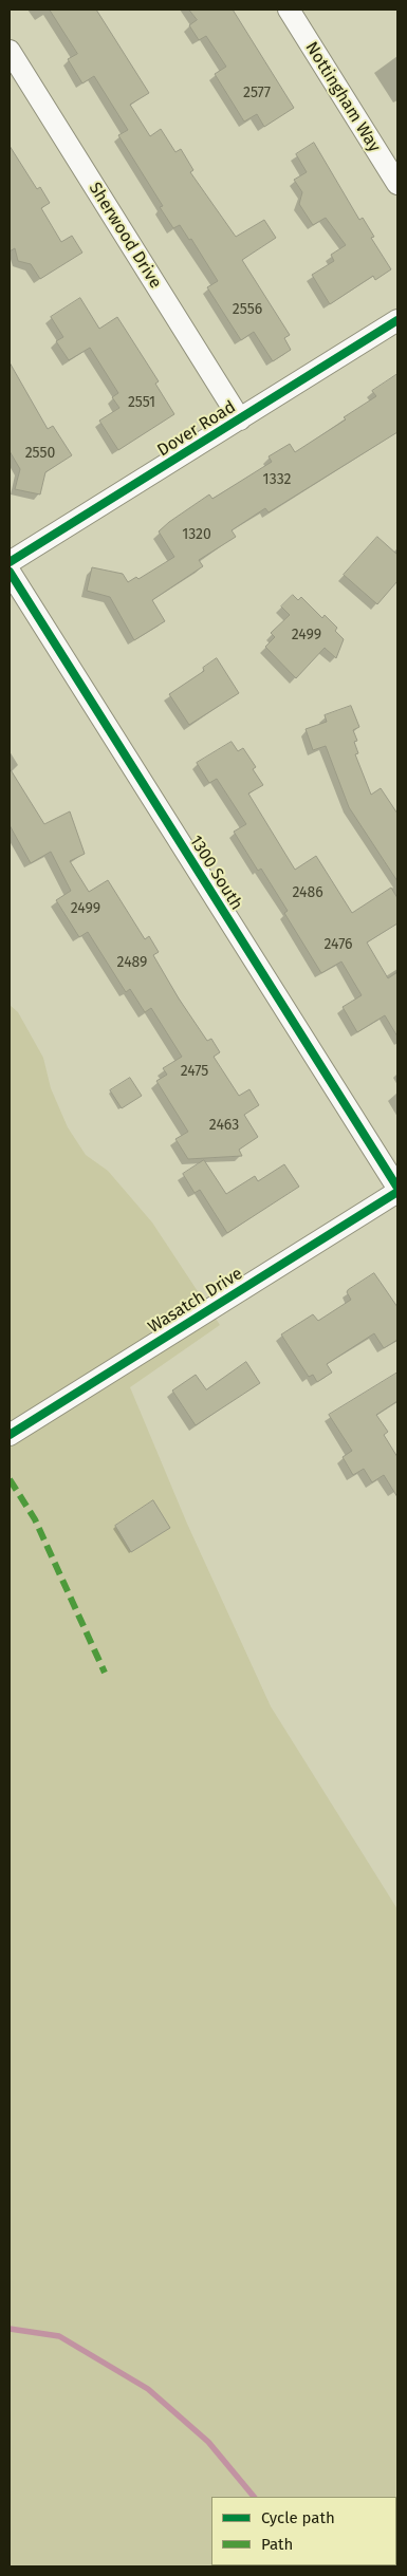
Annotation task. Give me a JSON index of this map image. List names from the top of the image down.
{
  "streets": {
    "street": [
      "Nottingham Way",
      "Sherwood Drive",
      "Dover Road",
      "1300 South",
      "Wasatch Drive"
    ]
  },
  "crossings": [
    ["Sherwood Drive", "Dover Road"],
    ["1300 South", "Wasatch Drive"]
  ],
  "house_numbers": [
    "2577",
    "2556",
    "2551",
    "2550",
    "1332",
    "1320",
    "2499",
    "2486",
    "2499",
    "2476",
    "2489",
    "2475",
    "2463"
  ],
  "legend": ["Cycle path", "Path"]
}
